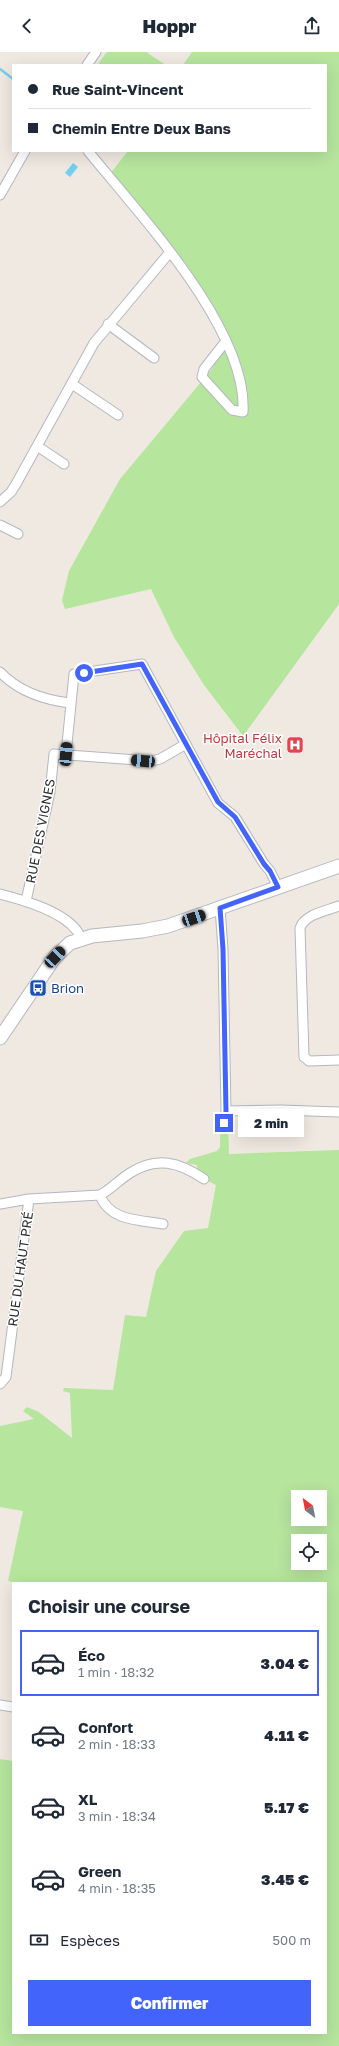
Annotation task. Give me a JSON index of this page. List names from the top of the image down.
{
  "streets": {
    "street": ["RUE DES VIGNES", "RUE DU HAUT PRÉ"]
  },
  "places": {
    "hospital": ["Hôpital Félix Maréchal"],
    "bus stop": ["Brion"]
  },
  "north": "top left",
  "page": {
    "header": "Hoppr",
    "banner": ["Rue Saint-Vincent", "Chemin Entre Deux Bans"],
    "bubble": "2 min",
    "heading": "Choisir une course",
    "list": [
      {
        "name": "Éco",
        "note": "1 min · 18:32",
        "value": "3.04 €"
      },
      {
        "name": "Confort",
        "note": "2 min · 18:33",
        "value": "4.11 €"
      },
      {
        "name": "XL",
        "note": "3 min · 18:34",
        "value": "5.17 €"
      },
      {
        "name": "Green",
        "note": "4 min · 18:35",
        "value": "3.45 €"
      }
    ],
    "pay": ["Espèces", "500 m"],
    "buttons": "Confirmer"
  }
}
